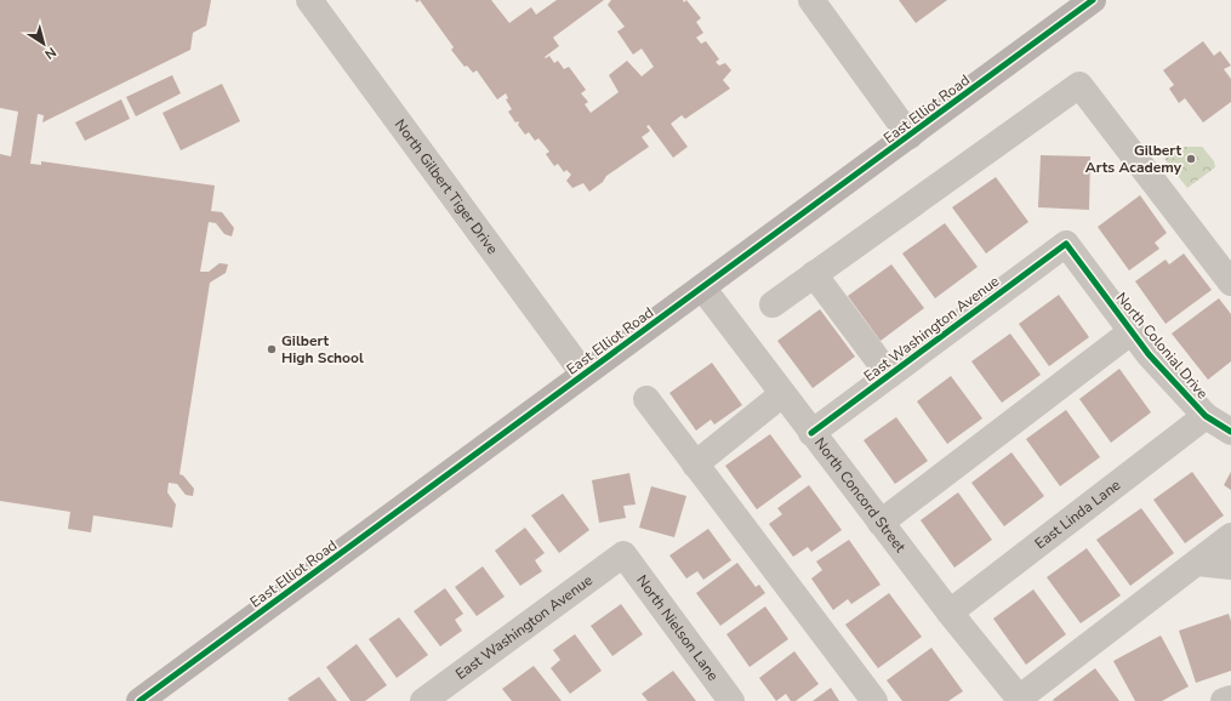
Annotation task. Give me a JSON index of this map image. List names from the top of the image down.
{
  "streets": {
    "main road": ["East Elliot Road"],
    "street": [
      "North Gilbert Tiger Drive",
      "East Washington Avenue",
      "North Colonial Drive",
      "North Concord Street",
      "East Linda Lane",
      "North Nielson Lane"
    ]
  },
  "crossings": [
    ["East Elliot Road", "North Gilbert Tiger Drive"],
    ["East Elliot Road", "North Concord Street"],
    ["East Washington Avenue", "North Colonial Drive"],
    ["East Washington Avenue", "North Concord Street"],
    ["East Washington Avenue", "North Nielson Lane"],
    ["North Colonial Drive", "East Linda Lane"],
    ["North Concord Street", "East Linda Lane"]
  ],
  "places": ["Gilbert Arts Academy", "Gilbert High School"],
  "north": "bottom right"
}
